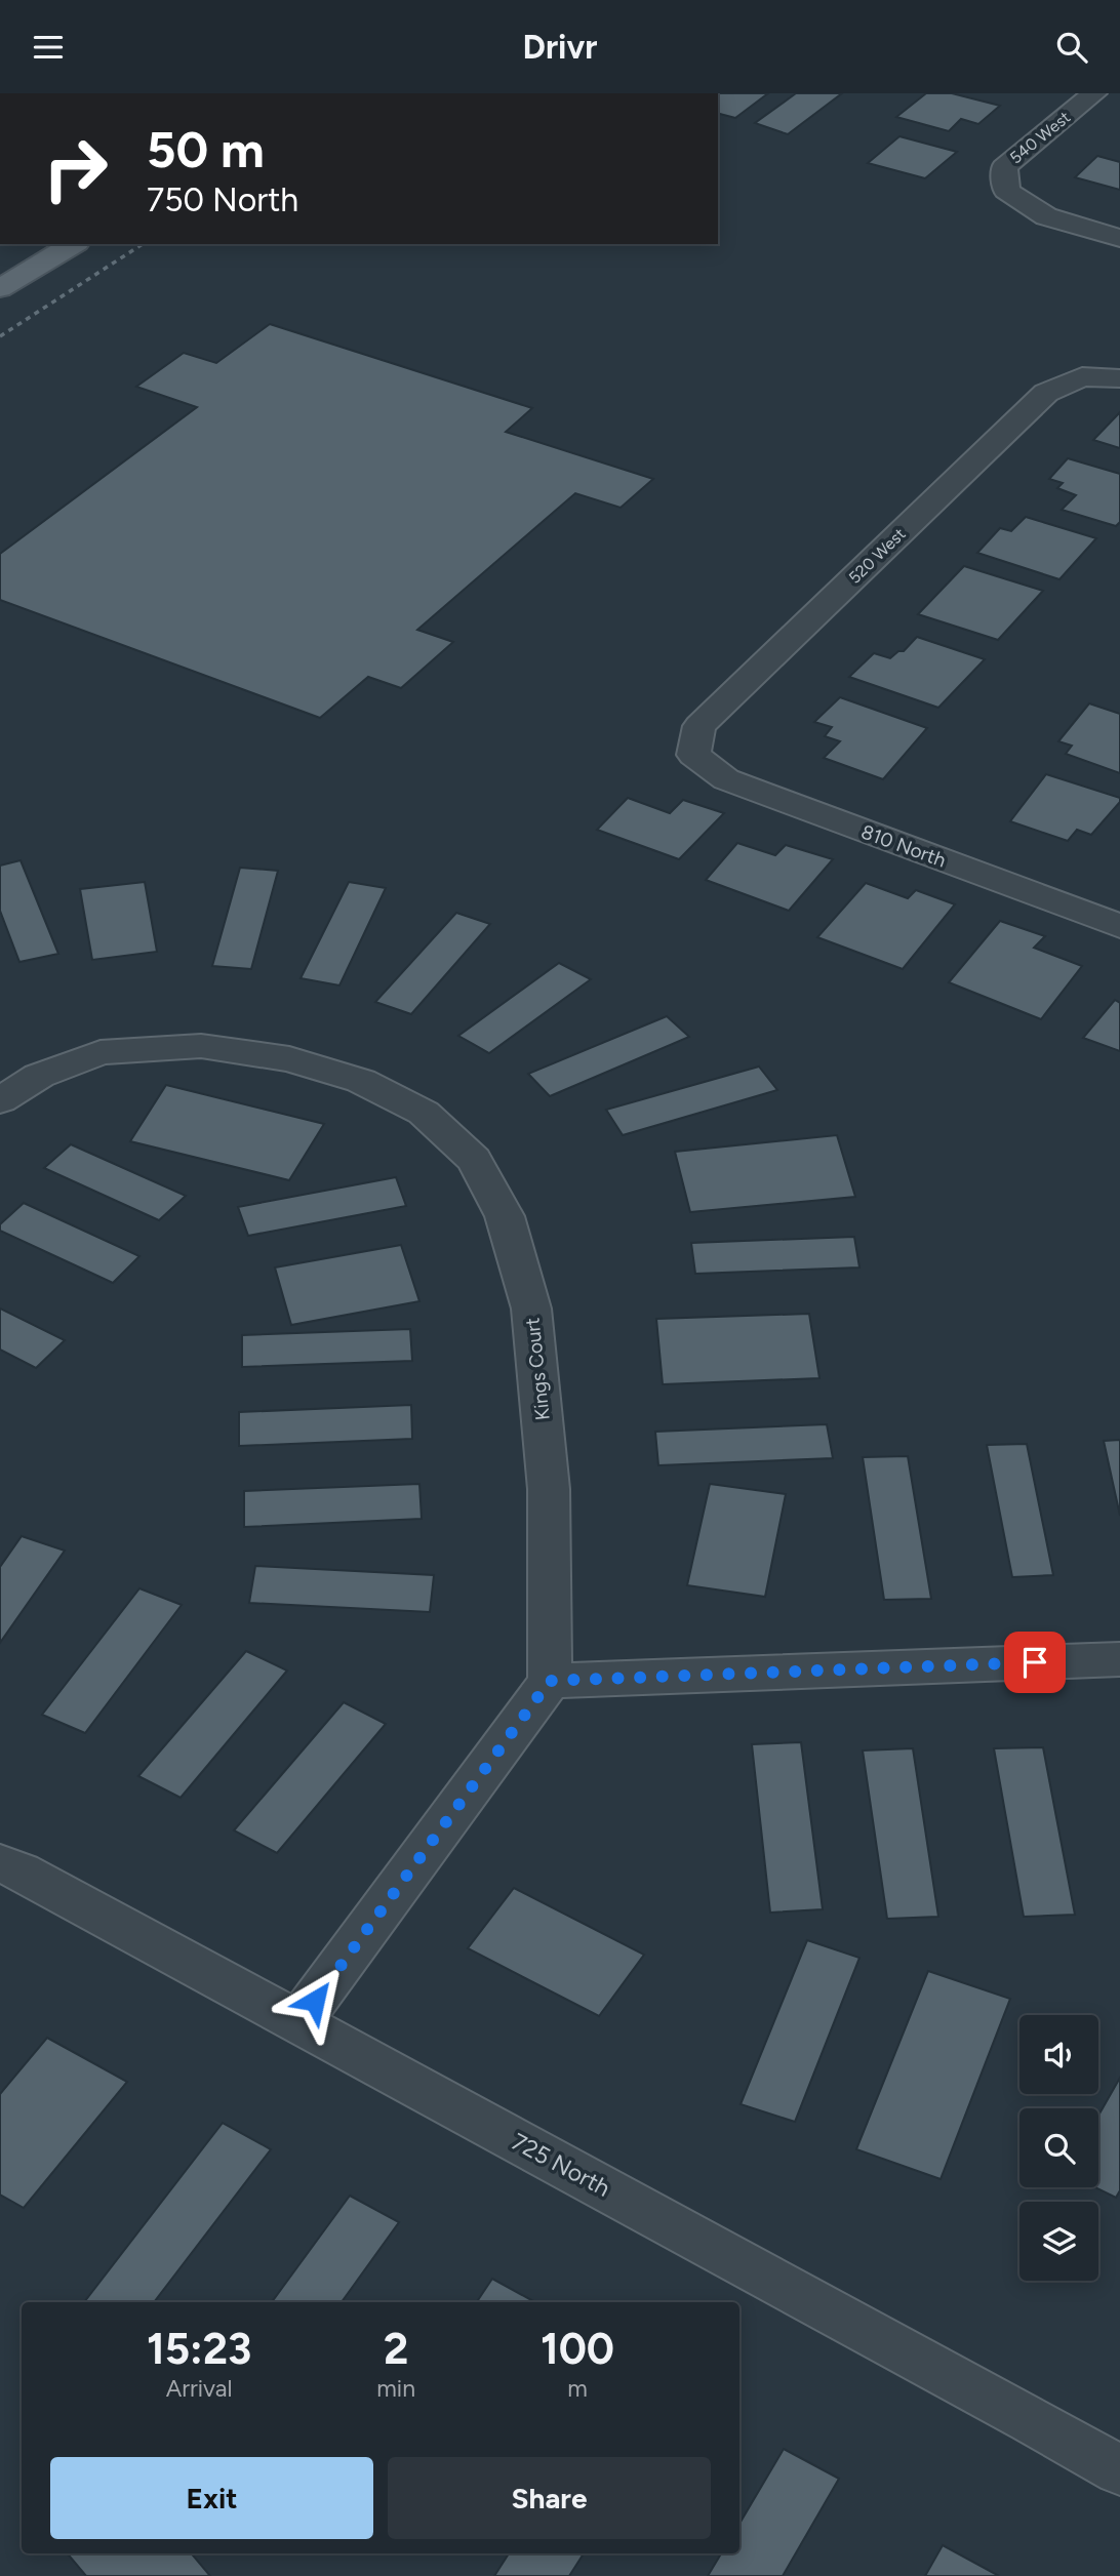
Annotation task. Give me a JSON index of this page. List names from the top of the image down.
{
  "streets": {
    "street": [
      "540 West",
      "520 West",
      "810 North",
      "Kings Court",
      "725 North"
    ]
  },
  "crossings": [
    ["520 West", "810 North"]
  ],
  "page": {
    "header": "Drivr",
    "turn": ["50 m", "750 North"],
    "eta": [
      "15:23",
      "Arrival",
      "2",
      "min",
      "100",
      "m"
    ],
    "buttons": ["Exit", "Share"]
  }
}
